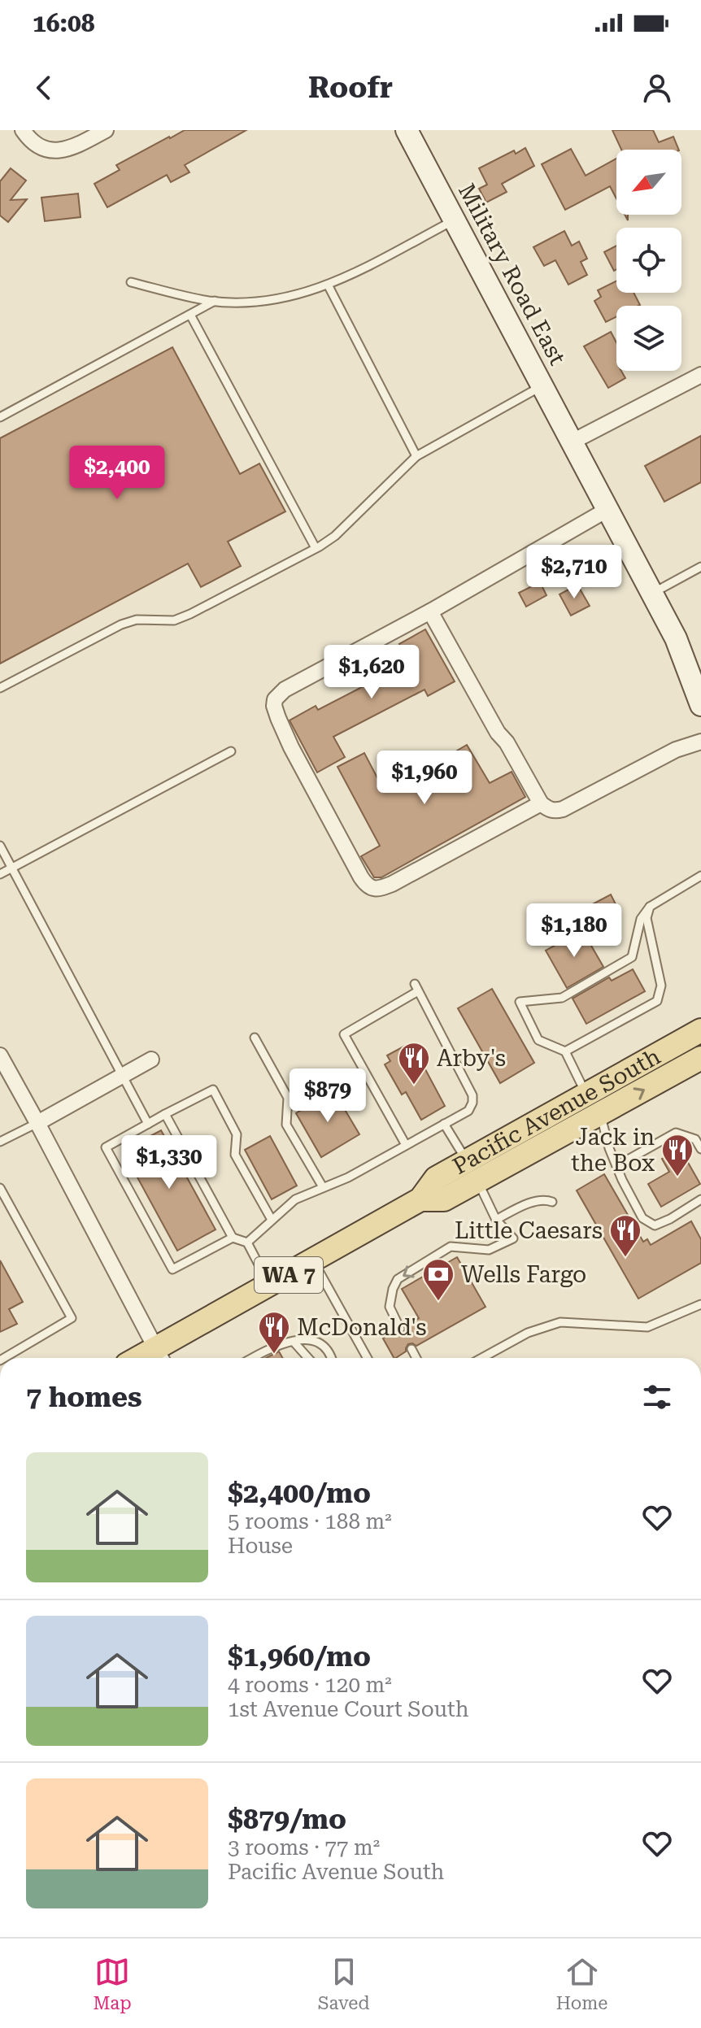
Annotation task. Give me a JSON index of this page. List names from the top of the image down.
{
  "streets": {
    "main road": ["Military Road East", "Pacific Avenue South", "WA 7"]
  },
  "places": {
    "restaurant": [
      "Arby's",
      "Jack in the Box",
      "Little Caesars",
      "McDonald's"
    ],
    "bank": ["Wells Fargo"]
  },
  "north": "bottom left",
  "page": {
    "status": "16:08",
    "header": "Roofr",
    "price": [
      "$2,400",
      "$2,710",
      "$1,620",
      "$1,960",
      "$1,180",
      "$879",
      "$1,330"
    ],
    "heading": "7 homes",
    "list": [
      {
        "name": "$2,400/mo",
        "note": "5 rooms · 188 m² · House"
      },
      {
        "name": "$1,960/mo",
        "note": "4 rooms · 120 m² · 1st Avenue Court South"
      },
      {
        "name": "$879/mo",
        "note": "3 rooms · 77 m² · Pacific Avenue South"
      }
    ],
    "tabs": ["Map", "Saved", "Home"]
  }
}
